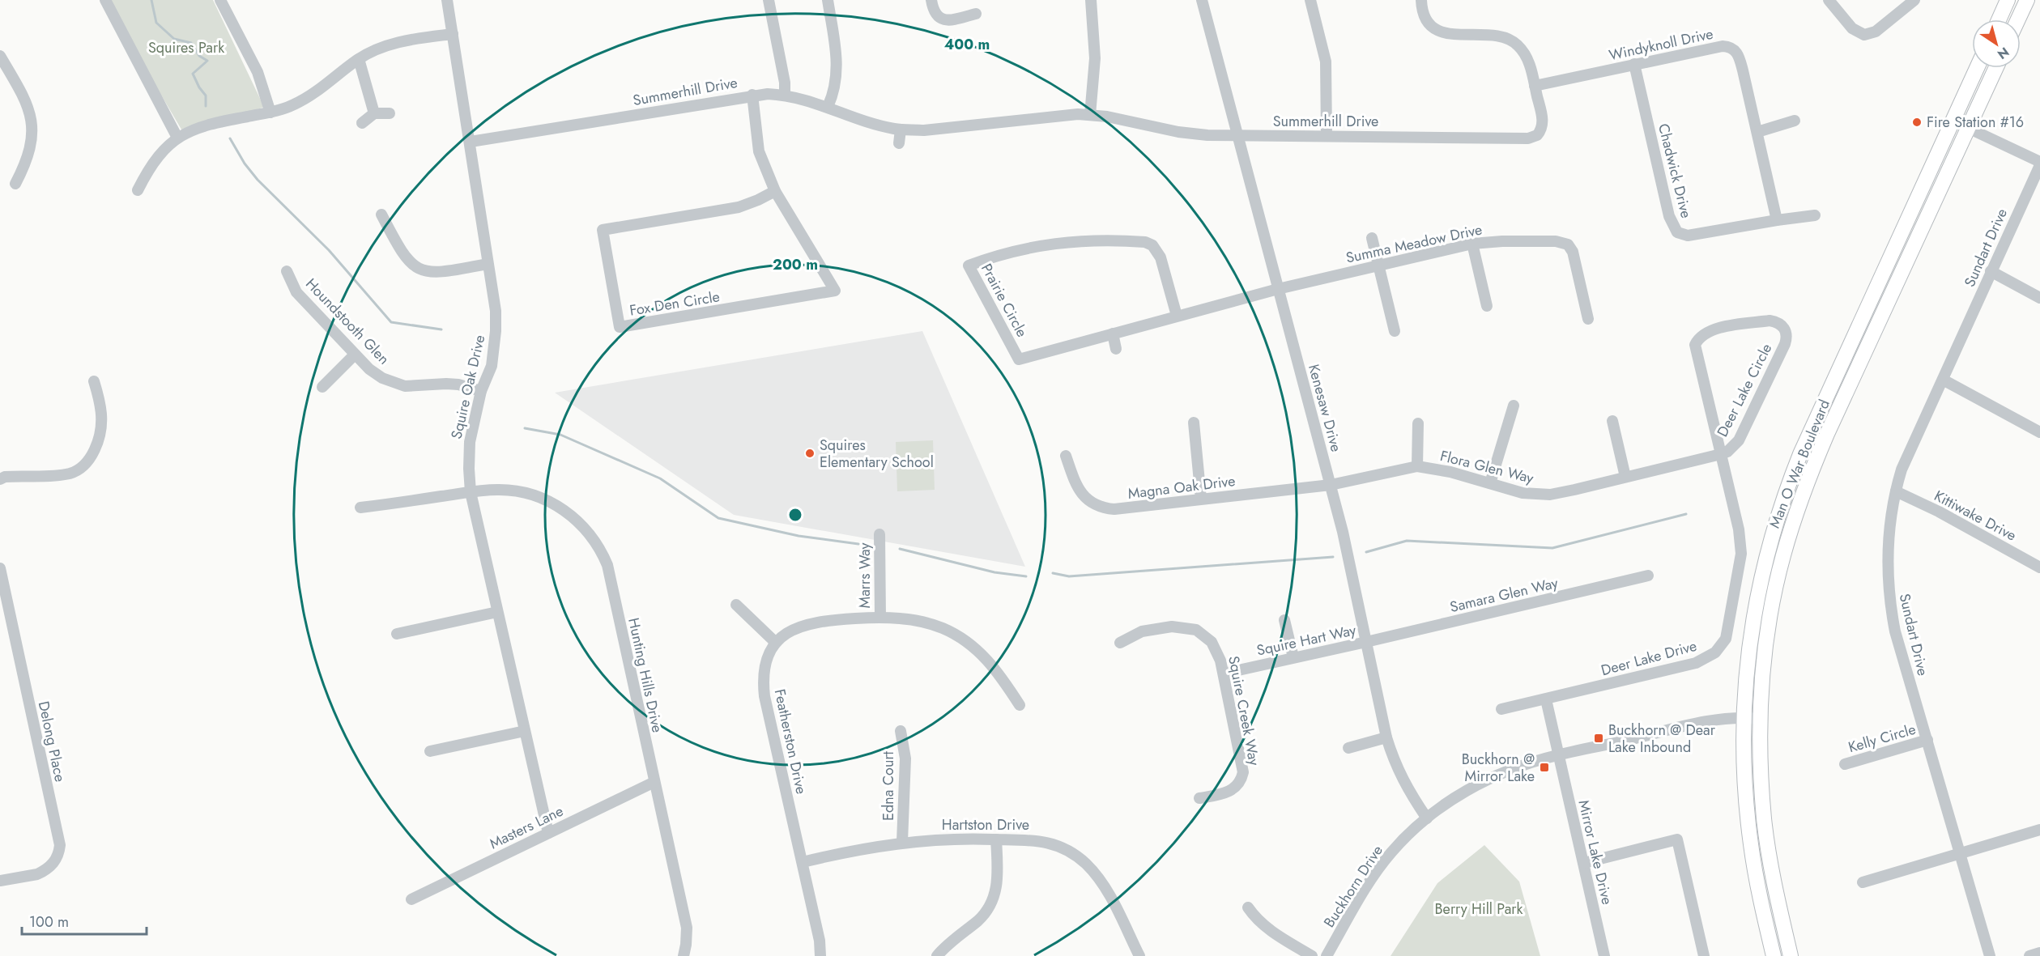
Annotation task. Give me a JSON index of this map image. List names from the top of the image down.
{
  "streets": {
    "main road": ["Man O War Boulevard"],
    "street": [
      "Windyknoll Drive",
      "Summerhill Drive",
      "Chadwick Drive",
      "Summa Meadow Drive",
      "Sundart Drive",
      "Prairie Circle",
      "Fox Den Circle",
      "Houndstooth Glen",
      "Squire Oak Drive",
      "Deer Lake Circle",
      "Kenesaw Drive",
      "Flora Glen Way",
      "Magna Oak Drive",
      "Kittiwake Drive",
      "Marrs Way",
      "Samara Glen Way",
      "Squire Hart Way",
      "Deer Lake Drive",
      "Hunting Hills Drive",
      "Squire Creek Way",
      "Kelly Circle",
      "Delong Place",
      "Featherston Drive",
      "Edna Court",
      "Hartston Drive",
      "Masters Lane",
      "Mirror Lake Drive",
      "Buckhorn Drive"
    ]
  },
  "crossings": [
    ["Windyknoll Drive", "Summerhill Drive"],
    ["Windyknoll Drive", "Chadwick Drive"],
    ["Summerhill Drive", "Fox Den Circle"],
    ["Summerhill Drive", "Squire Oak Drive"],
    ["Summerhill Drive", "Kenesaw Drive"],
    ["Summa Meadow Drive", "Prairie Circle"],
    ["Summa Meadow Drive", "Kenesaw Drive"],
    ["Sundart Drive", "Kittiwake Drive"],
    ["Sundart Drive", "Kelly Circle"],
    ["Prairie Circle", "Kenesaw Drive"],
    ["Houndstooth Glen", "Squire Oak Drive"],
    ["Squire Oak Drive", "Hunting Hills Drive"],
    ["Squire Oak Drive", "Masters Lane"],
    ["Deer Lake Circle", "Flora Glen Way"],
    ["Deer Lake Circle", "Deer Lake Drive"],
    ["Kenesaw Drive", "Flora Glen Way"],
    ["Kenesaw Drive", "Magna Oak Drive"],
    ["Kenesaw Drive", "Samara Glen Way"],
    ["Kenesaw Drive", "Squire Hart Way"],
    ["Kenesaw Drive", "Buckhorn Drive"],
    ["Man O War Boulevard", "Buckhorn Drive"],
    ["Flora Glen Way", "Magna Oak Drive"],
    ["Flora Glen Way", "Deer Lake Drive"],
    ["Marrs Way", "Featherston Drive"],
    ["Samara Glen Way", "Squire Hart Way"],
    ["Squire Hart Way", "Squire Creek Way"],
    ["Deer Lake Drive", "Mirror Lake Drive"],
    ["Hunting Hills Drive", "Masters Lane"],
    ["Featherston Drive", "Hartston Drive"],
    ["Edna Court", "Hartston Drive"],
    ["Mirror Lake Drive", "Buckhorn Drive"]
  ],
  "parks": ["Squires Park", "Berry Hill Park"],
  "places": {
    "other": ["Fire Station #16", "Squires Elementary School"],
    "transit": ["Buckhorn @ Dear Lake Inbound", "Buckhorn @ Mirror Lake"]
  },
  "scale_bar": "100 m",
  "north": "bottom right",
  "rings": ["400 m", "200 m"]
}
